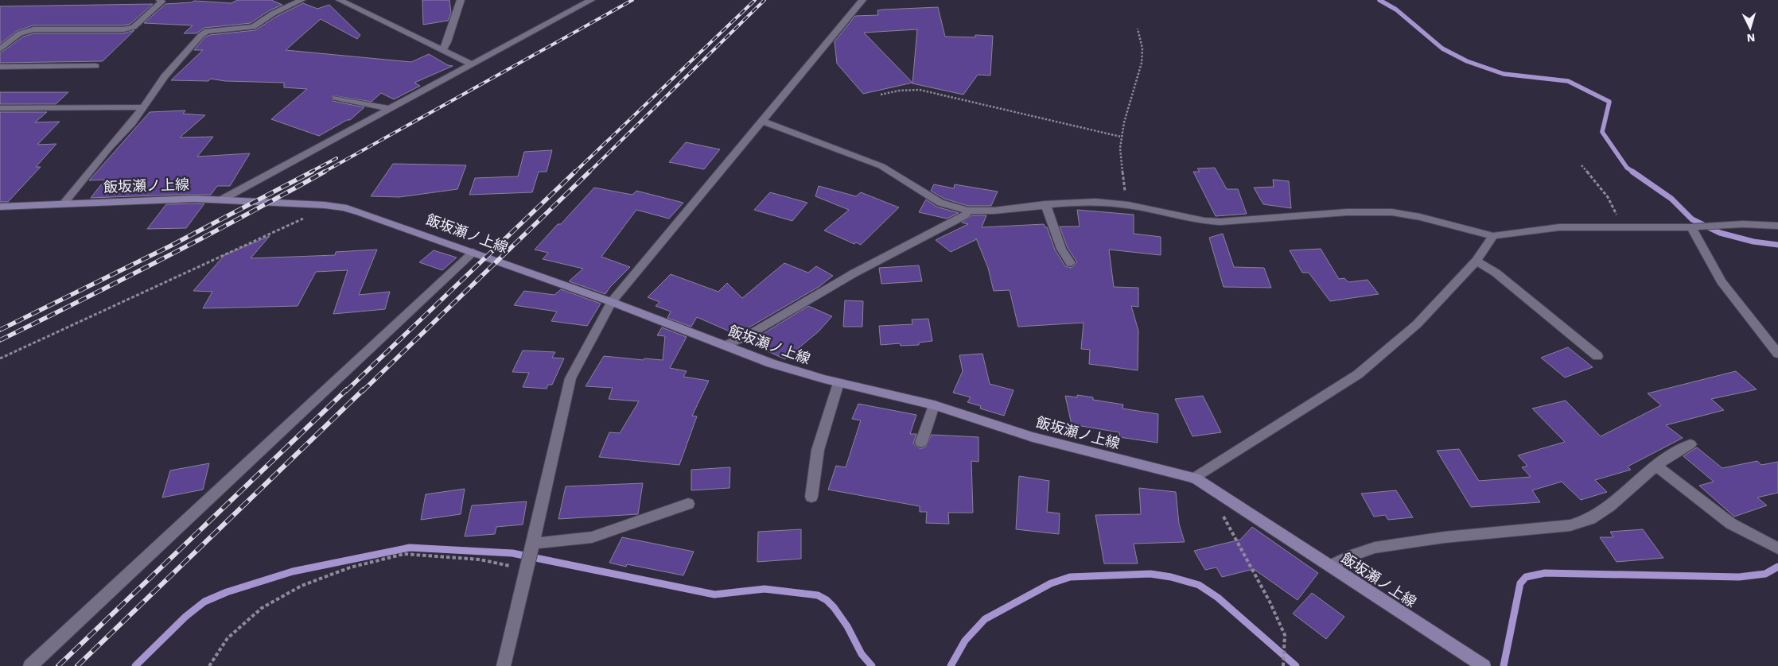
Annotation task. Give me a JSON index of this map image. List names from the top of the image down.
{
  "streets": {
    "main road": ["飯坂瀬ノ上線"]
  },
  "north": "bottom"
}
